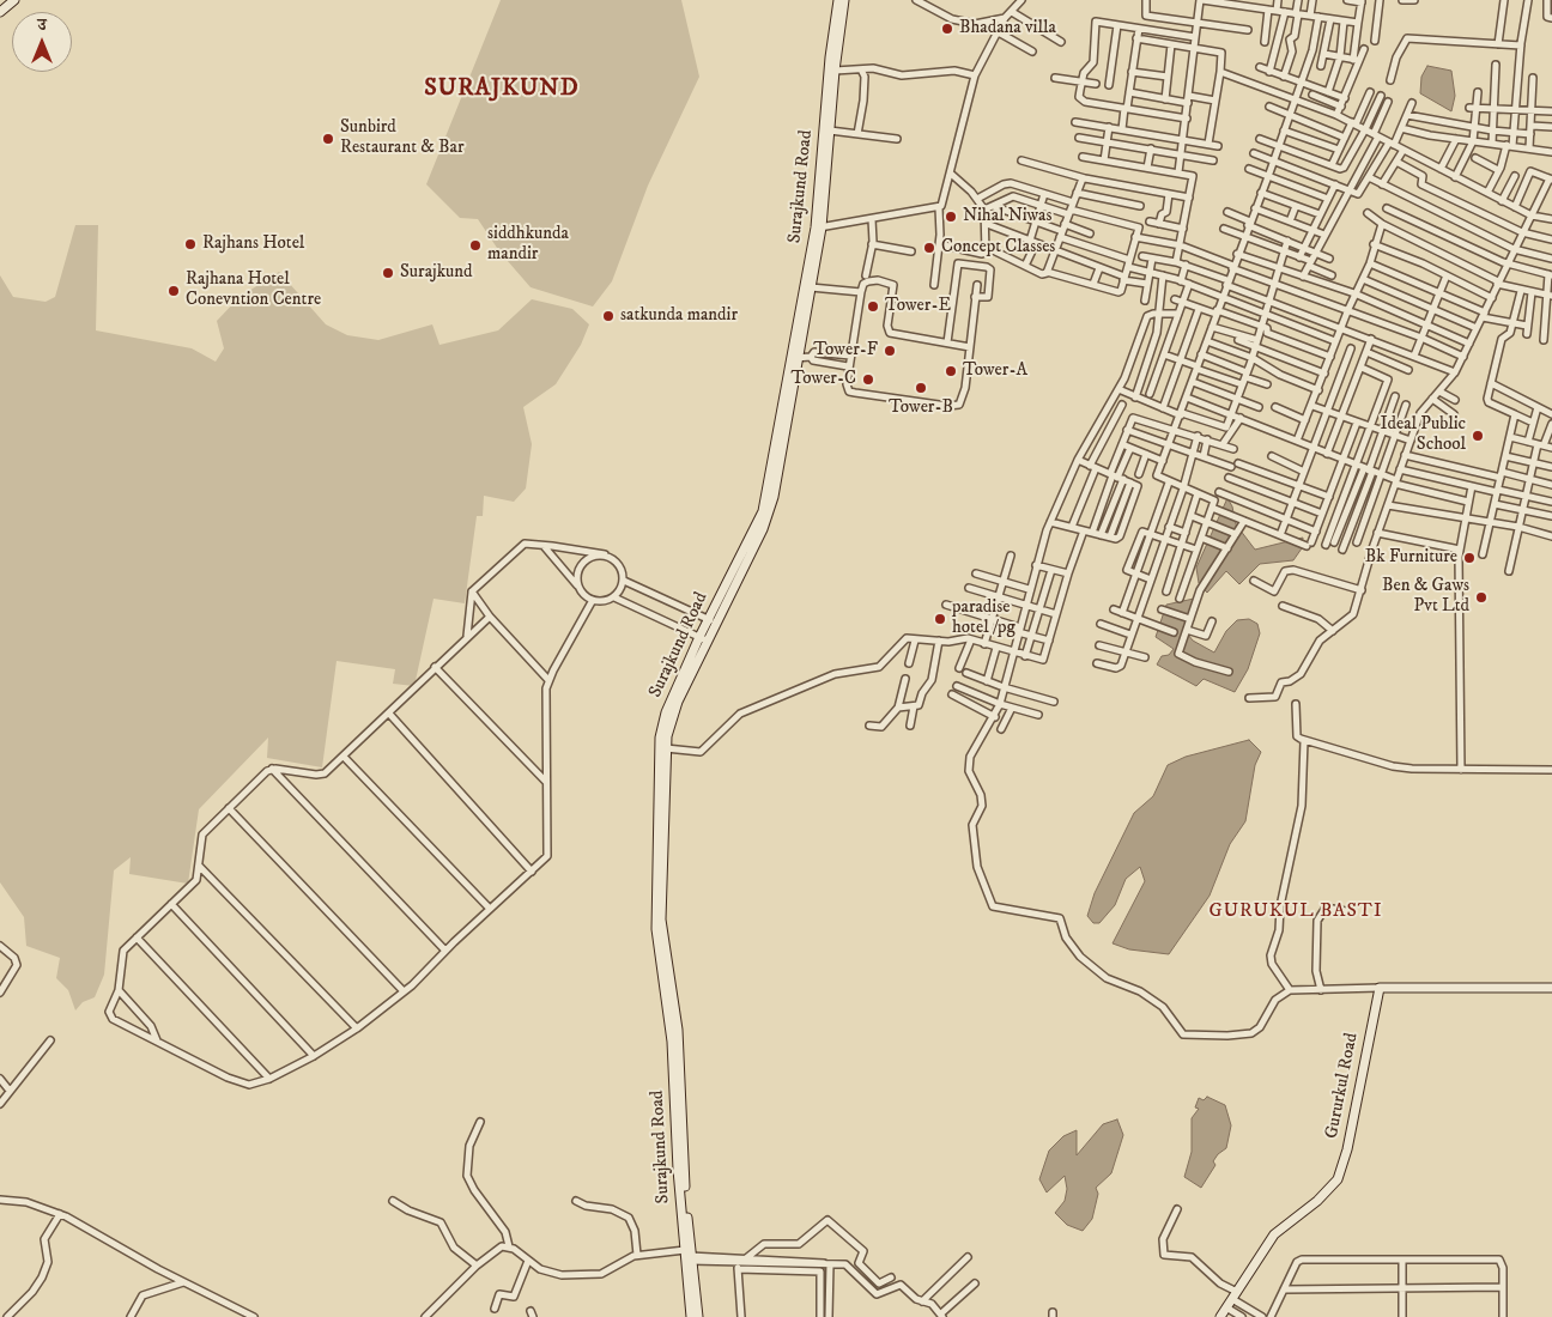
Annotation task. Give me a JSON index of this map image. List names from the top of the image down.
{
  "streets": {
    "main road": ["Surajkund Road", "Gururkul Road"]
  },
  "districts": ["SURAJKUND", "GURUKUL BASTI"],
  "places": [
    "Bhadana villa",
    "Sunbird Restaurant & Bar",
    "Nihal Niwas",
    "Rajhans Hotel",
    "siddhkunda mandir",
    "Concept Classes",
    "Surajkund",
    "Rajhana Hotel Conevntion Centre",
    "Tower-E",
    "satkunda mandir",
    "Tower-F",
    "Tower-A",
    "Tower-C",
    "Tower-B",
    "Ideal Public School",
    "Bk Furniture",
    "Ben & Gaws Pvt Ltd",
    "paradise hotel /pg"
  ],
  "north": "top"
}
